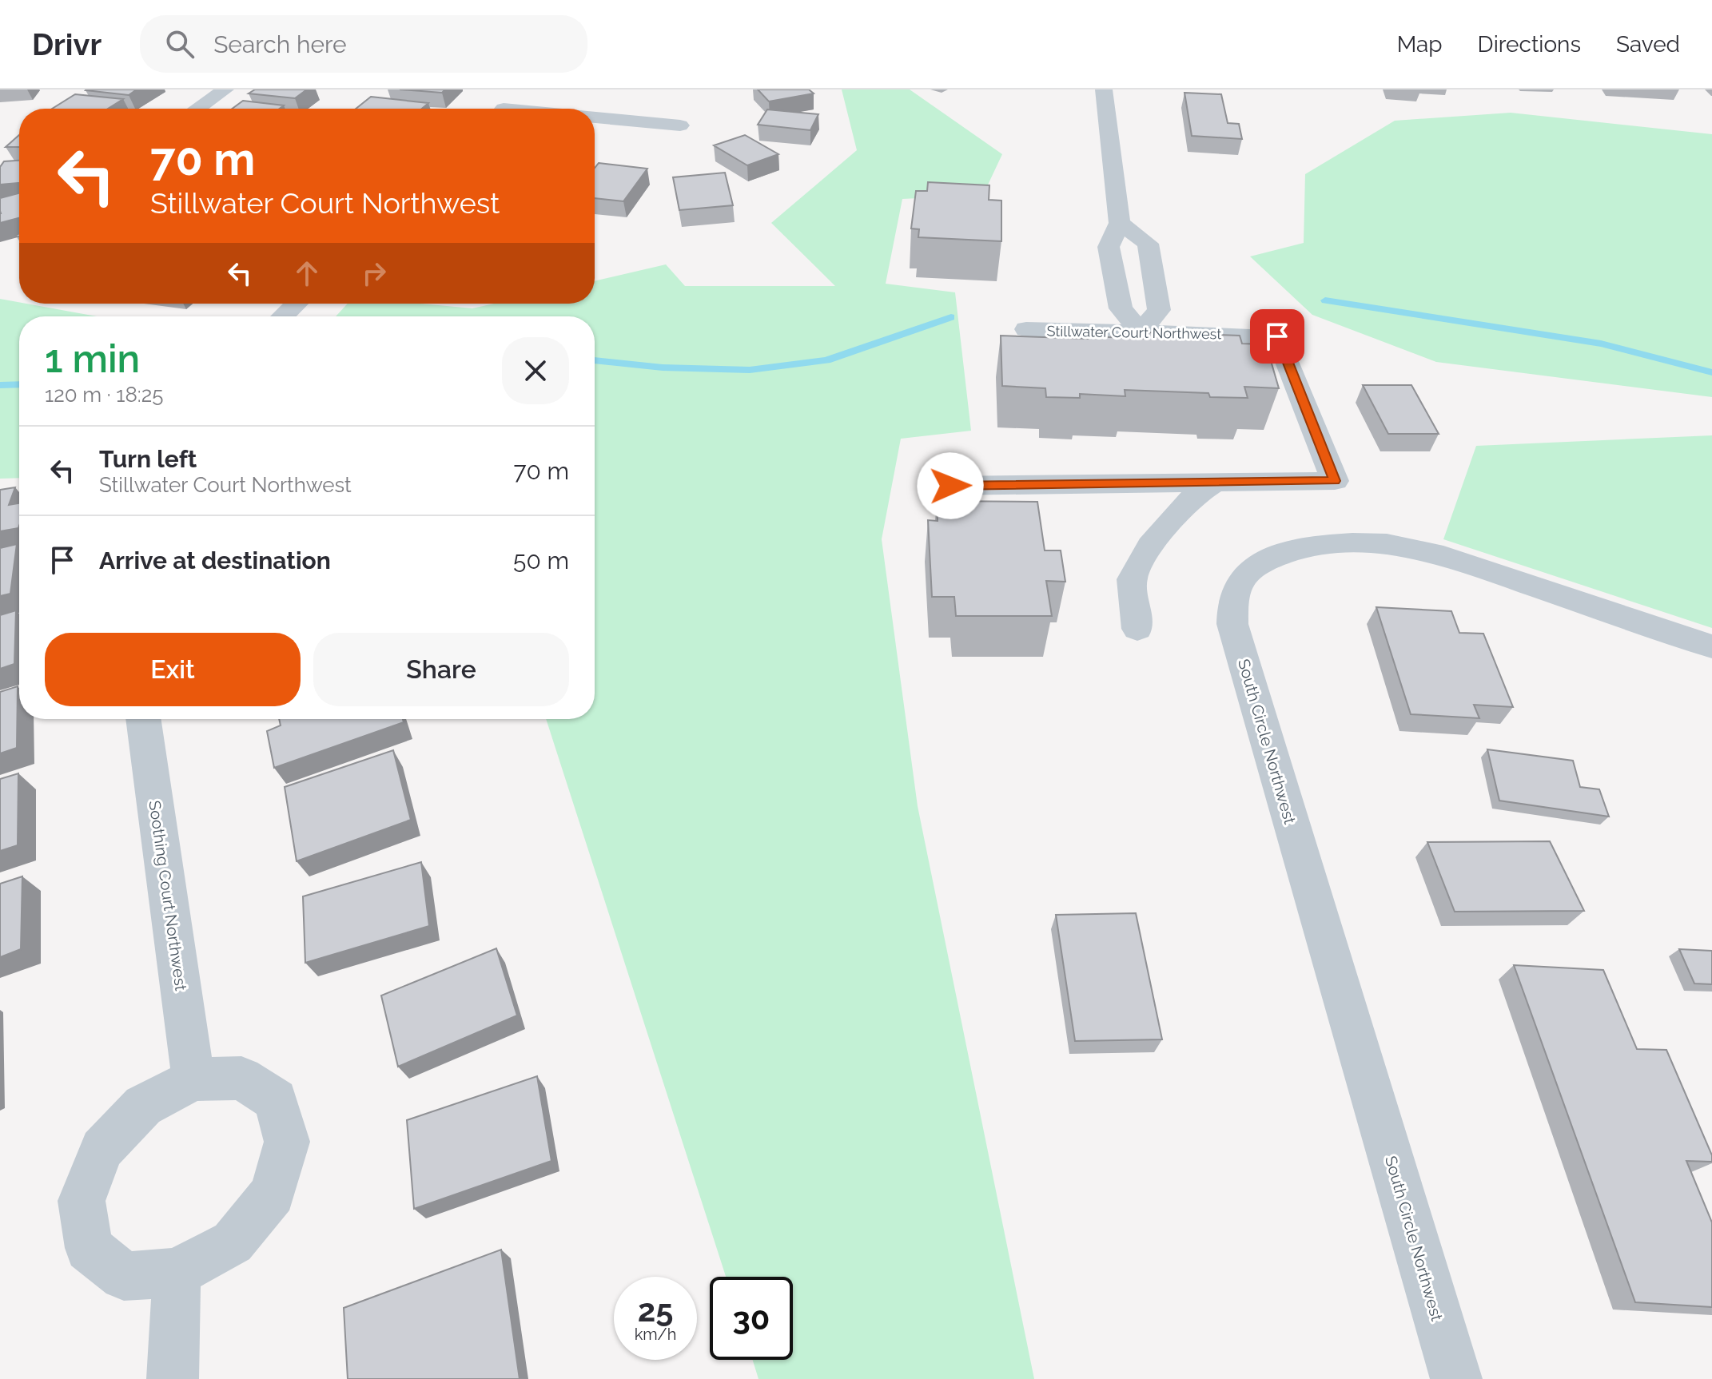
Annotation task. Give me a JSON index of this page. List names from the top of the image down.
{
  "streets": {
    "street": ["Stillwater Court Northwest", "South Circle Northwest", "Soothing Court Northwest"]
  },
  "page": {
    "header": "Drivr",
    "search": "Search here",
    "nav": ["Map", "Directions", "Saved"],
    "turn": ["70 m", "Stillwater Court Northwest"],
    "heading": ["1 min", "120 m · 18:25"],
    "list": [
      {
        "name": "Turn left",
        "note": "Stillwater Court Northwest",
        "value": "70 m"
      },
      {
        "name": "Arrive at destination",
        "value": "50 m"
      }
    ],
    "buttons": ["Exit", "Share"],
    "speed": "25 km/h",
    "limit": "30"
  }
}
